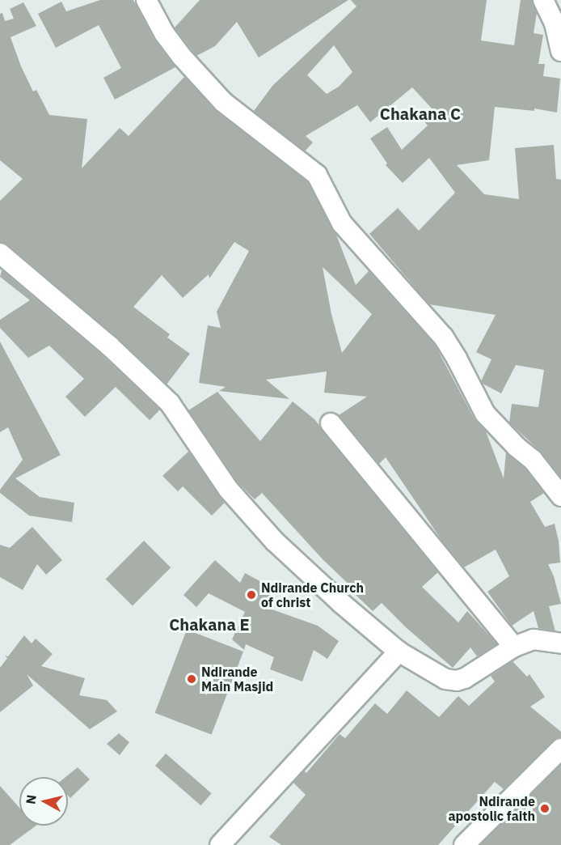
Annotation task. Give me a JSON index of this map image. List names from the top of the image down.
{
  "districts": ["Chakana C", "Chakana E"],
  "places": ["Ndirande Church of christ", "Ndirande Main Masjid", "Ndirande apostolic faith"],
  "north": "left"
}
